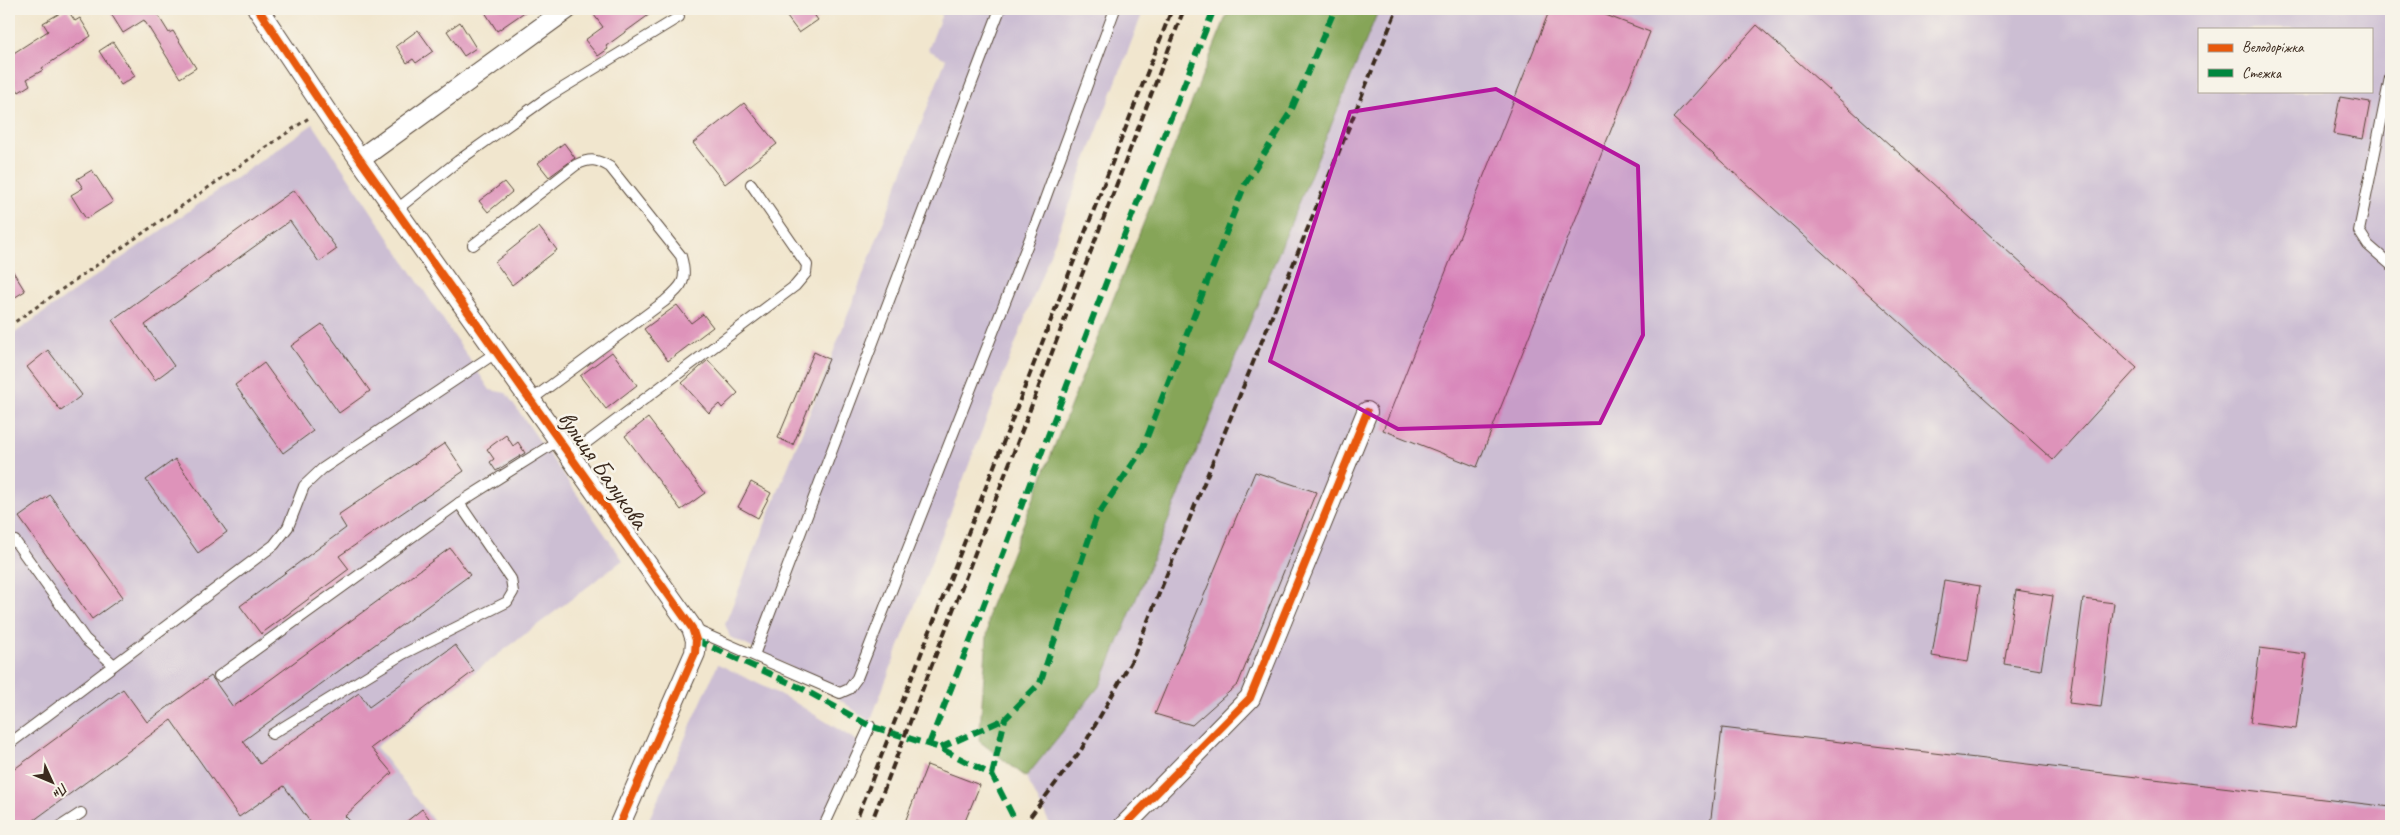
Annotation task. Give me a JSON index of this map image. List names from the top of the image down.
{
  "streets": {
    "street": ["вулиця Балукова"]
  },
  "legend": ["Велодоріжка", "Стежка"],
  "north": "bottom right"
}
